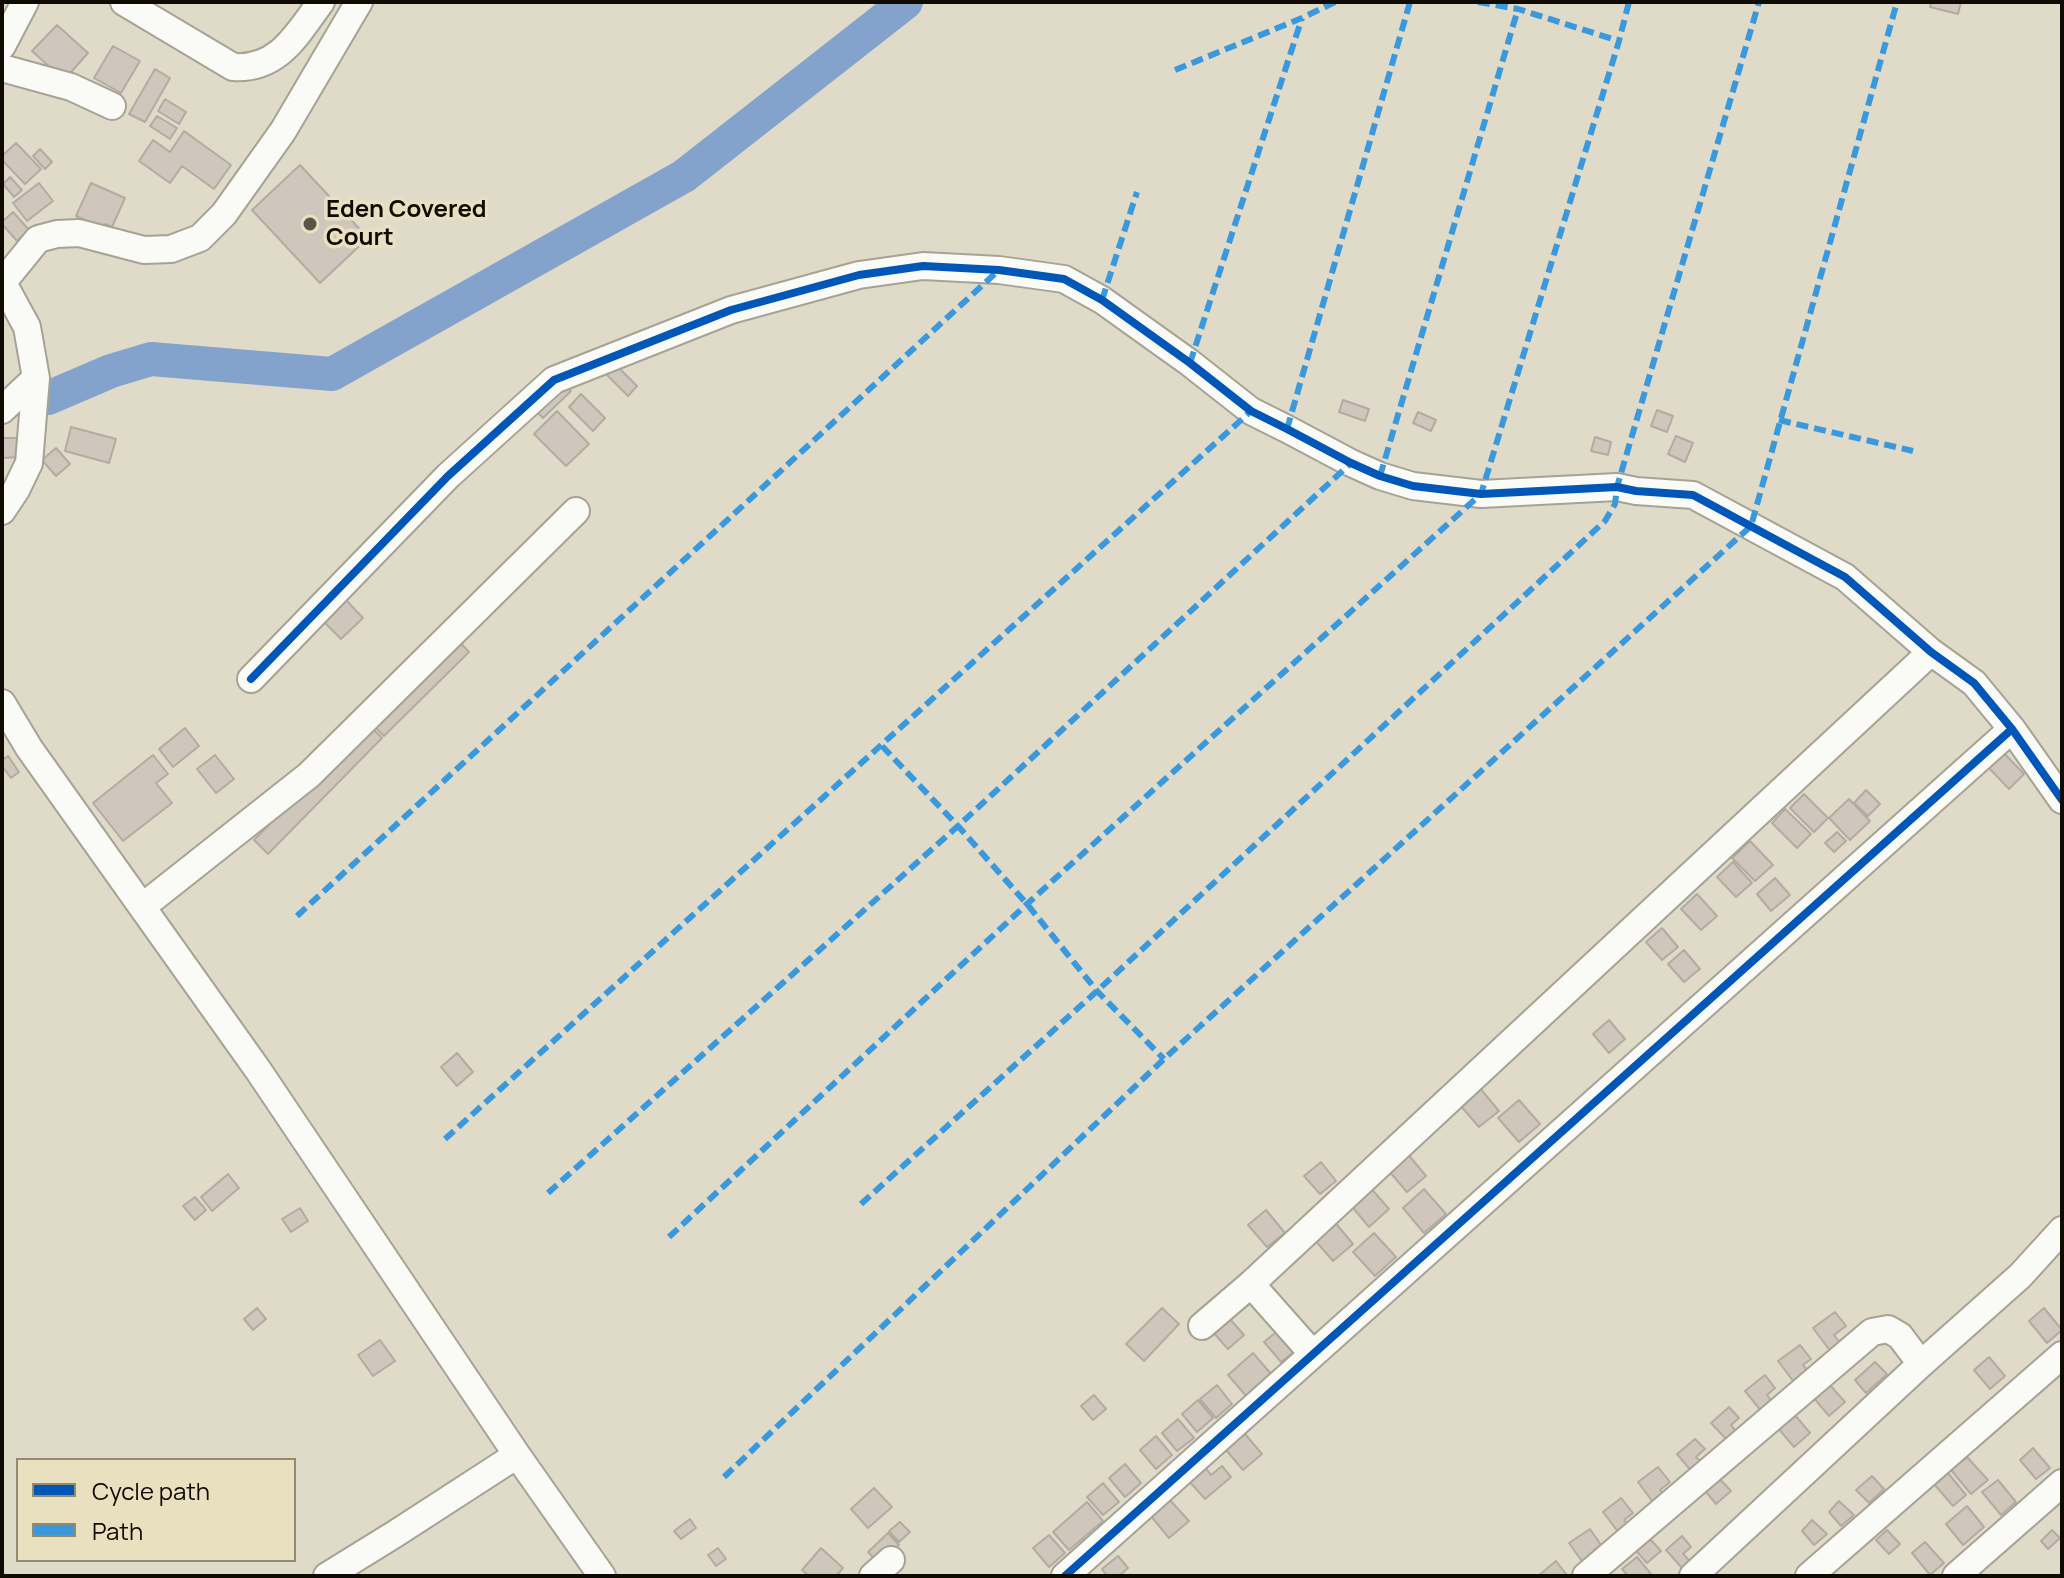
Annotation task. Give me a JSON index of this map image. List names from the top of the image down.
{
  "places": ["Eden Covered Court"],
  "legend": ["Cycle path", "Path"]
}
